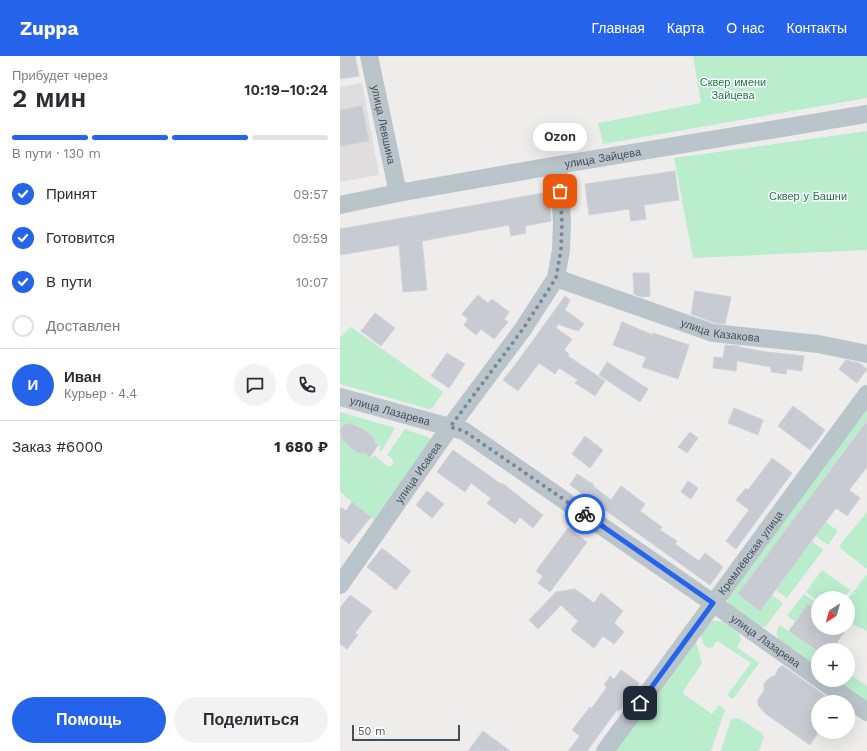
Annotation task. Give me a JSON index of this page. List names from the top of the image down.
{
  "streets": {
    "street": [
      "улица Левшина",
      "улица Зайцева",
      "улица Казакова",
      "улица Лазарева",
      "улица Исаева",
      "Кремлёвская улица"
    ]
  },
  "crossings": [
    ["улица Левшина", "улица Зайцева"],
    ["улица Зайцева", "улица Исаева"],
    ["улица Казакова", "улица Исаева"],
    ["улица Лазарева", "улица Исаева"],
    ["улица Лазарева", "Кремлёвская улица"]
  ],
  "parks": ["Сквер имени Зайцева", "Сквер у Башни"],
  "places": ["Ozon"],
  "scale_bar": "50 m",
  "north": "bottom left",
  "page": {
    "header": "Zuppa",
    "nav": [
      "Главная",
      "Карта",
      "О нас",
      "Контакты"
    ],
    "heading": ["2 мин", "Прибудет через", "10:19–10:24"],
    "panel": [
      "Иван",
      "Курьер · 4.4",
      "Заказ #6000",
      "1 680 ₽"
    ],
    "bubble": "Ozon",
    "bar": "В пути · 130 m",
    "list": [
      ["Принят", "09:57"],
      ["Готовится", "09:59"],
      ["В пути", "10:07"],
      "Доставлен"
    ],
    "round": "И",
    "map_buttons": ["+", "−"],
    "buttons": ["Помощь", "Поделиться"],
    "scale": "50 m"
  }
}
